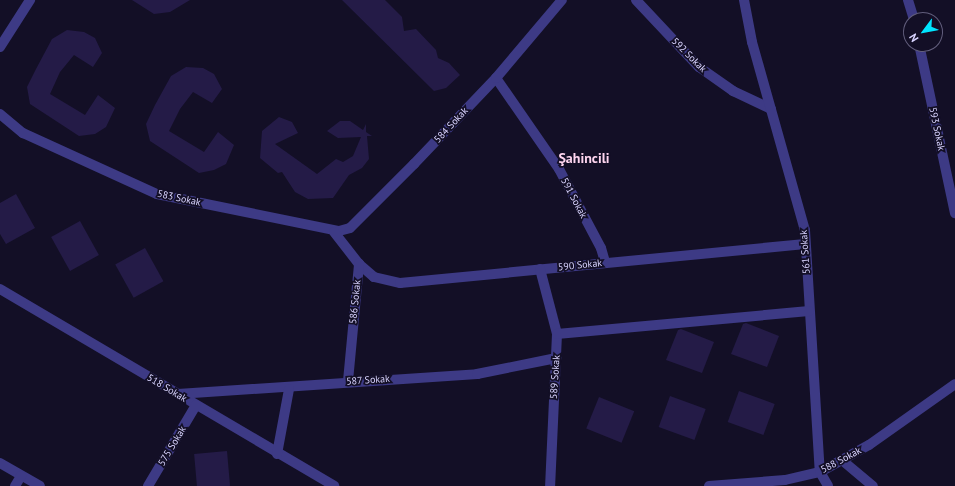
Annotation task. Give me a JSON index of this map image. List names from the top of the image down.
{
  "streets": {
    "street": [
      "592 Sokak",
      "584 Sokak",
      "593 Sokak",
      "583 Sokak",
      "591 Sokak",
      "561 Sokak",
      "590 Sokak",
      "586 Sokak",
      "589 Sokak",
      "587 Sokak",
      "518 Sokak",
      "575 Sokak",
      "588 Sokak"
    ]
  },
  "crossings": [
    ["592 Sokak", "561 Sokak"],
    ["584 Sokak", "583 Sokak"],
    ["584 Sokak", "591 Sokak"],
    ["591 Sokak", "590 Sokak"],
    ["561 Sokak", "590 Sokak"],
    ["561 Sokak", "588 Sokak"],
    ["590 Sokak", "586 Sokak"],
    ["590 Sokak", "589 Sokak"],
    ["586 Sokak", "587 Sokak"],
    ["589 Sokak", "587 Sokak"],
    ["587 Sokak", "518 Sokak"],
    ["518 Sokak", "575 Sokak"]
  ],
  "districts": ["Şahincili"],
  "north": "bottom left"
}
